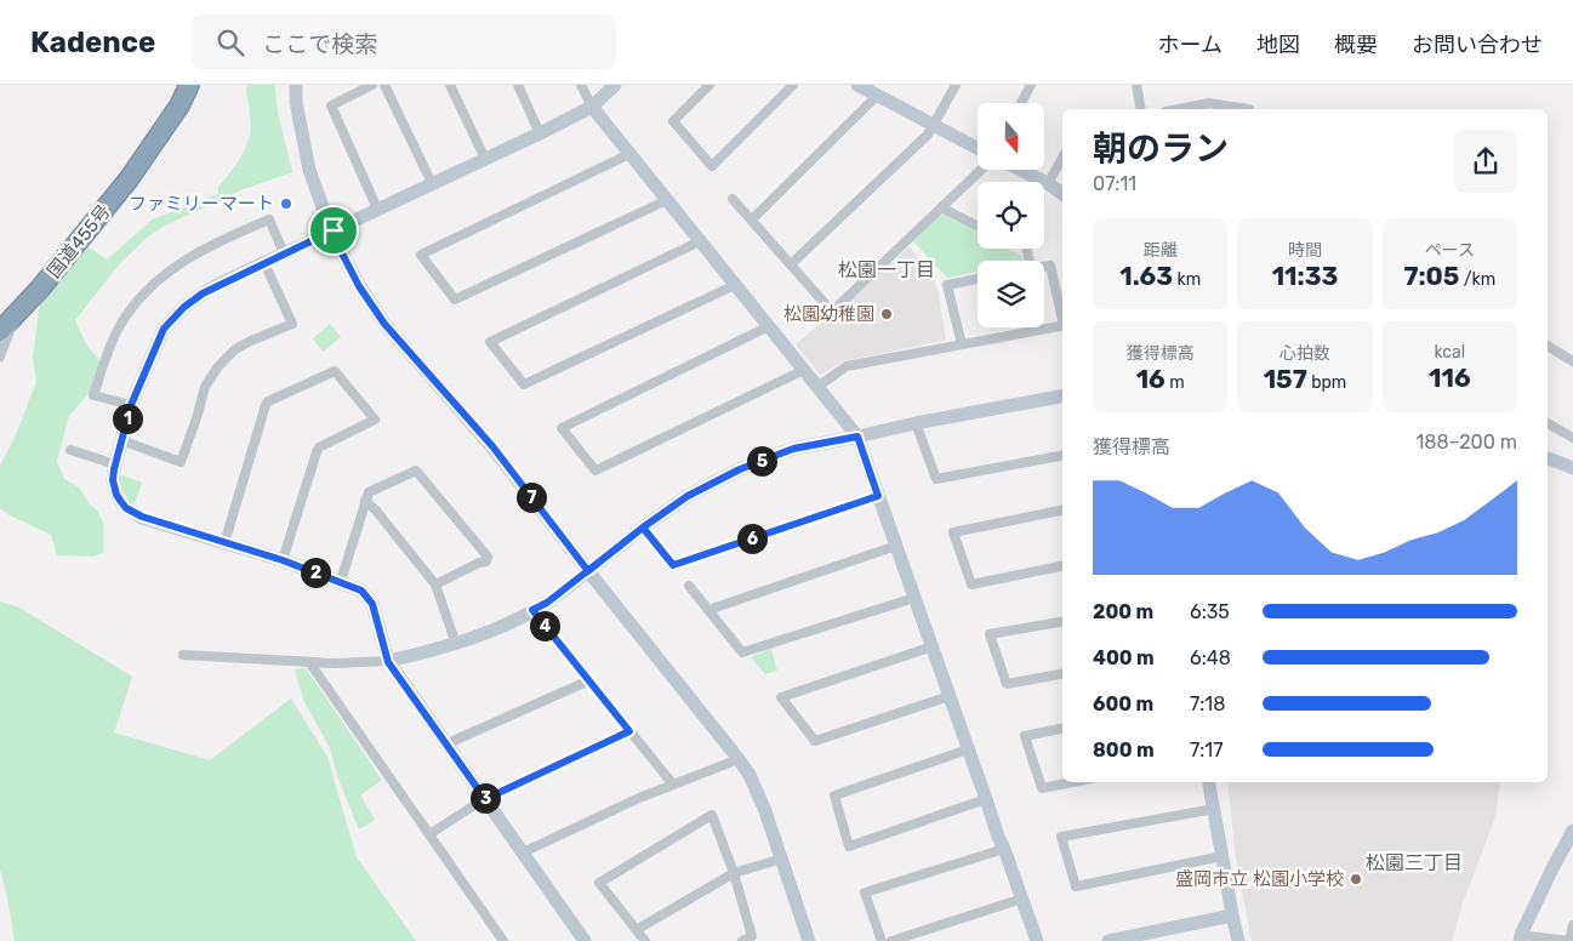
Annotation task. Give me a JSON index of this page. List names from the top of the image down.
{
  "streets": {
    "highway": ["国道455号"]
  },
  "districts": ["松園一丁目", "松園三丁目"],
  "places": ["ファミリーマート", "松園幼稚園", "盛岡市立 松園小学校"],
  "north": "bottom",
  "page": {
    "header": "Kadence",
    "search": "ここで検索",
    "nav": [
      "ホーム",
      "地図",
      "概要",
      "お問い合わせ"
    ],
    "heading": ["朝のラン", "07:11"],
    "stats": [
      ["距離", "1.63 km"],
      ["時間", "11:33"],
      ["ペース", "7:05 /km"],
      ["獲得標高", "16 m"],
      ["心拍数", "157 bpm"],
      ["kcal", "116"]
    ],
    "pins": [
      "1",
      "5",
      "7",
      "6",
      "2",
      "4",
      "3"
    ],
    "chart": ["獲得標高", "188–200 m"],
    "list": [
      {
        "name": "200 m",
        "note": "6:35"
      },
      {
        "name": "400 m",
        "note": "6:48"
      },
      {
        "name": "600 m",
        "note": "7:18"
      },
      {
        "name": "800 m",
        "note": "7:17"
      }
    ]
  }
}
